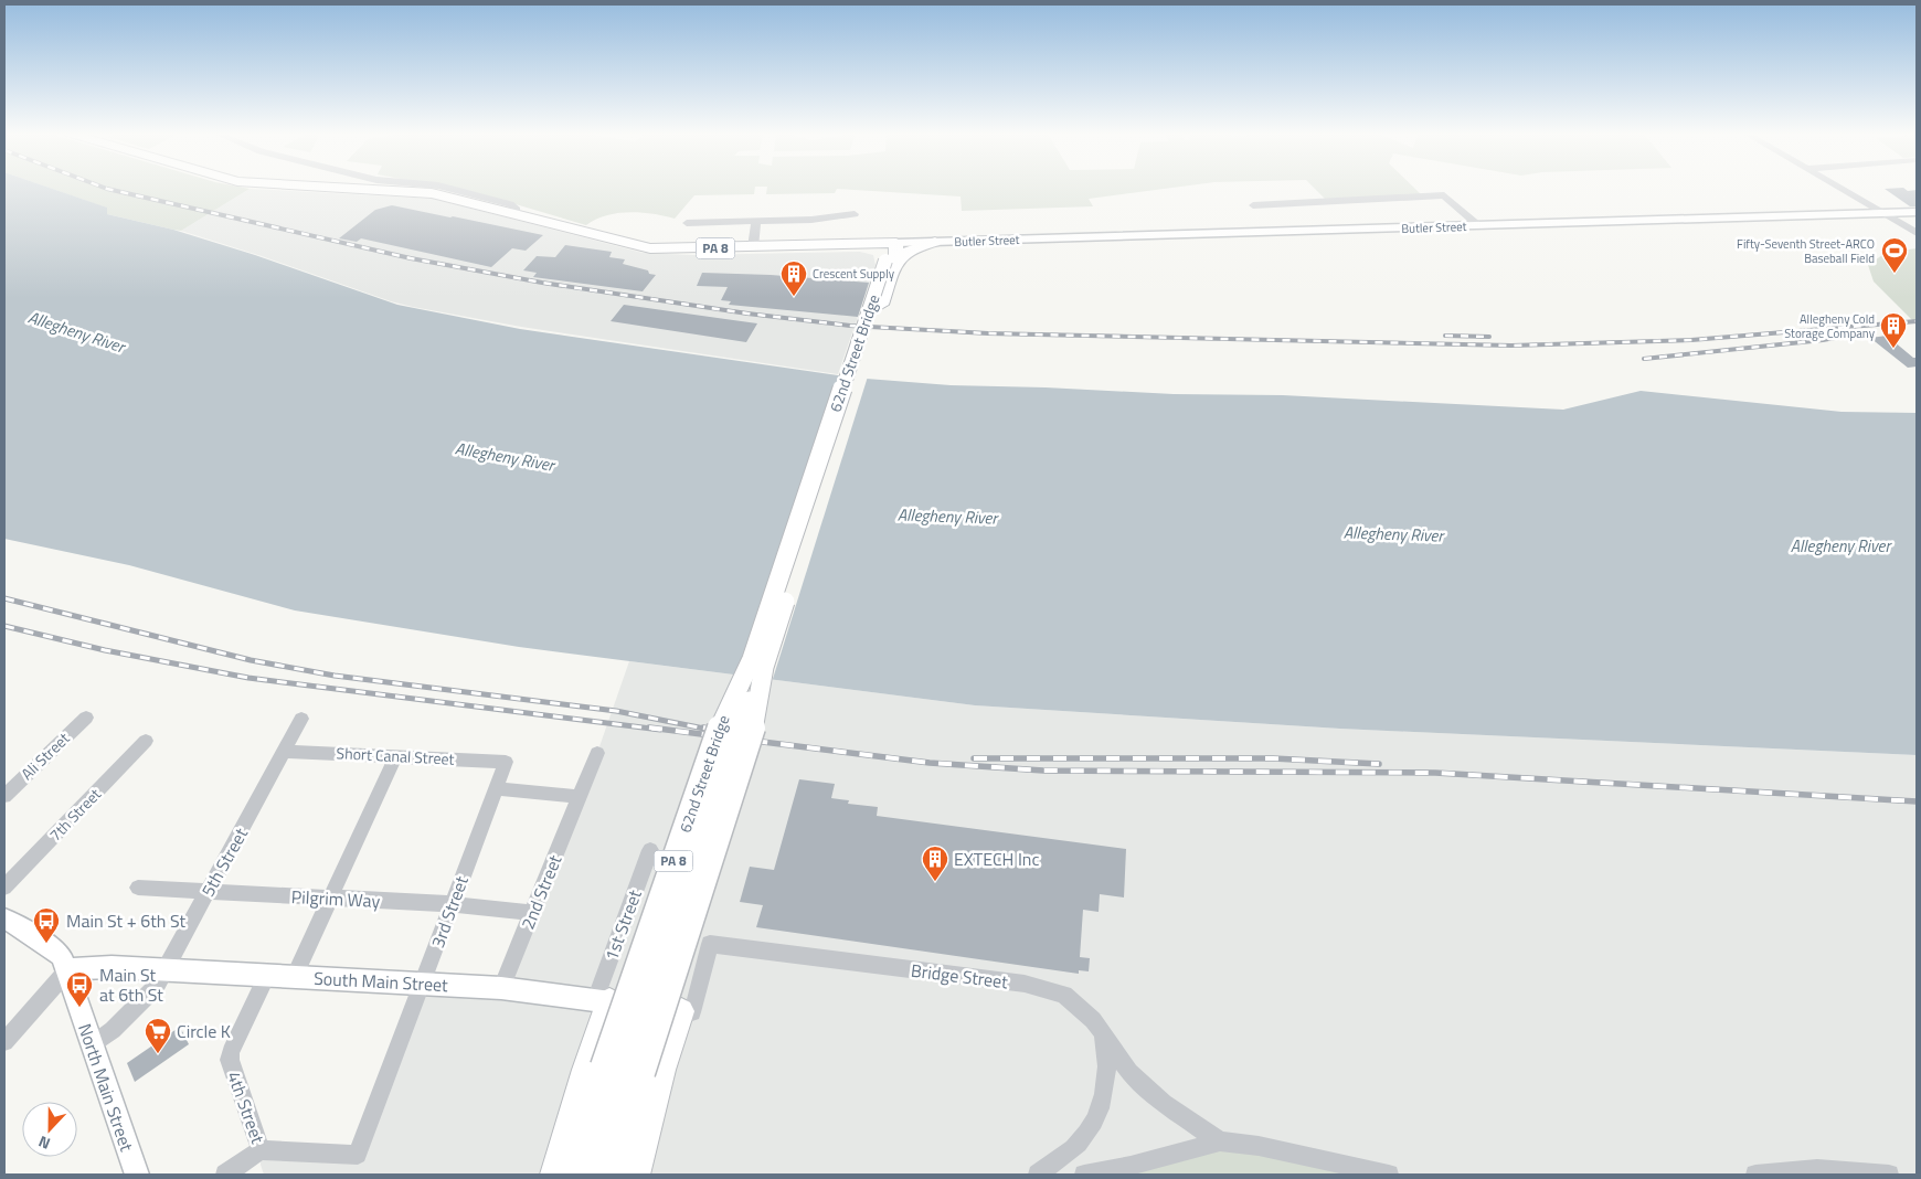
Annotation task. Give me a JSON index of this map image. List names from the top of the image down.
{
  "streets": {
    "highway": ["PA 8", "62nd Street Bridge"],
    "main road": ["Butler Street", "South Main Street", "North Main Street"],
    "street": [
      "Ali Street",
      "Short Canal Street",
      "7th Street",
      "5th Street",
      "2nd Street",
      "Pilgrim Way",
      "3rd Street",
      "1st Street",
      "Bridge Street",
      "4th Street"
    ]
  },
  "crossings": [
    ["PA 8", "62nd Street Bridge"],
    ["Short Canal Street", "5th Street"],
    ["Short Canal Street", "3rd Street"],
    ["5th Street", "Pilgrim Way"],
    ["5th Street", "South Main Street"],
    ["5th Street", "North Main Street"],
    ["2nd Street", "Pilgrim Way"],
    ["2nd Street", "South Main Street"],
    ["Pilgrim Way", "3rd Street"],
    ["3rd Street", "South Main Street"],
    ["3rd Street", "4th Street"],
    ["1st Street", "South Main Street"],
    ["Bridge Street", "South Main Street"],
    ["South Main Street", "North Main Street"],
    ["South Main Street", "4th Street"]
  ],
  "water": ["Allegheny River"],
  "places": {
    "sports": ["Fifty-Seventh Street-ARCO Baseball Field"],
    "building": ["Crescent Supply", "Allegheny Cold Storage Company", "EXTECH Inc"],
    "bus stop": ["Main St + 6th St", "Main St at 6th St"],
    "supermarket": ["Circle K"]
  },
  "north": "bottom"
}
